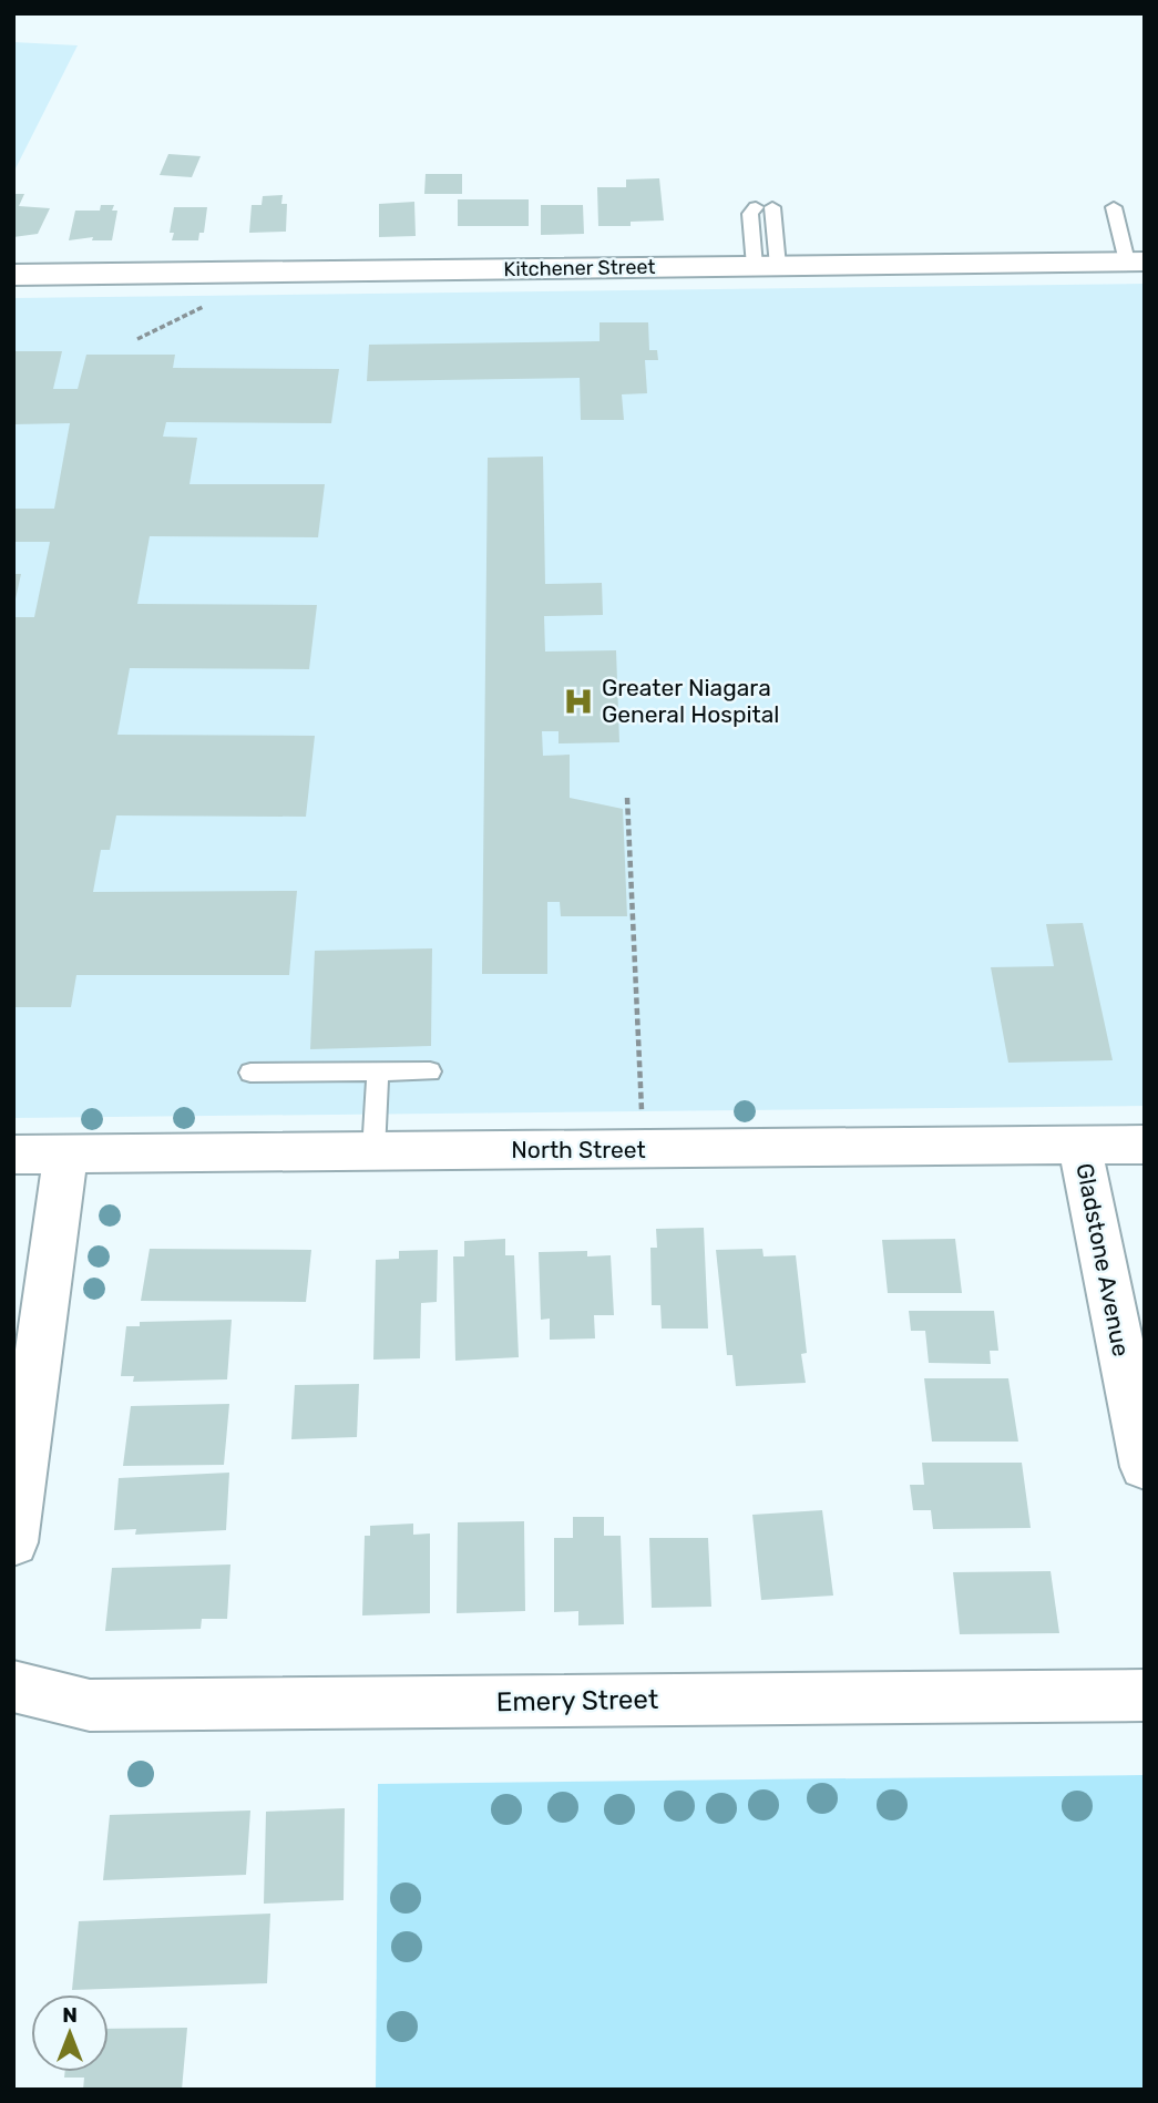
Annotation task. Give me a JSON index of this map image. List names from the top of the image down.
{
  "streets": {
    "street": [
      "Kitchener Street",
      "North Street",
      "Gladstone Avenue",
      "Emery Street"
    ]
  },
  "crossings": [
    ["North Street", "Gladstone Avenue"]
  ],
  "places": {
    "hospital": ["Greater Niagara General Hospital"]
  },
  "north": "top"
}
